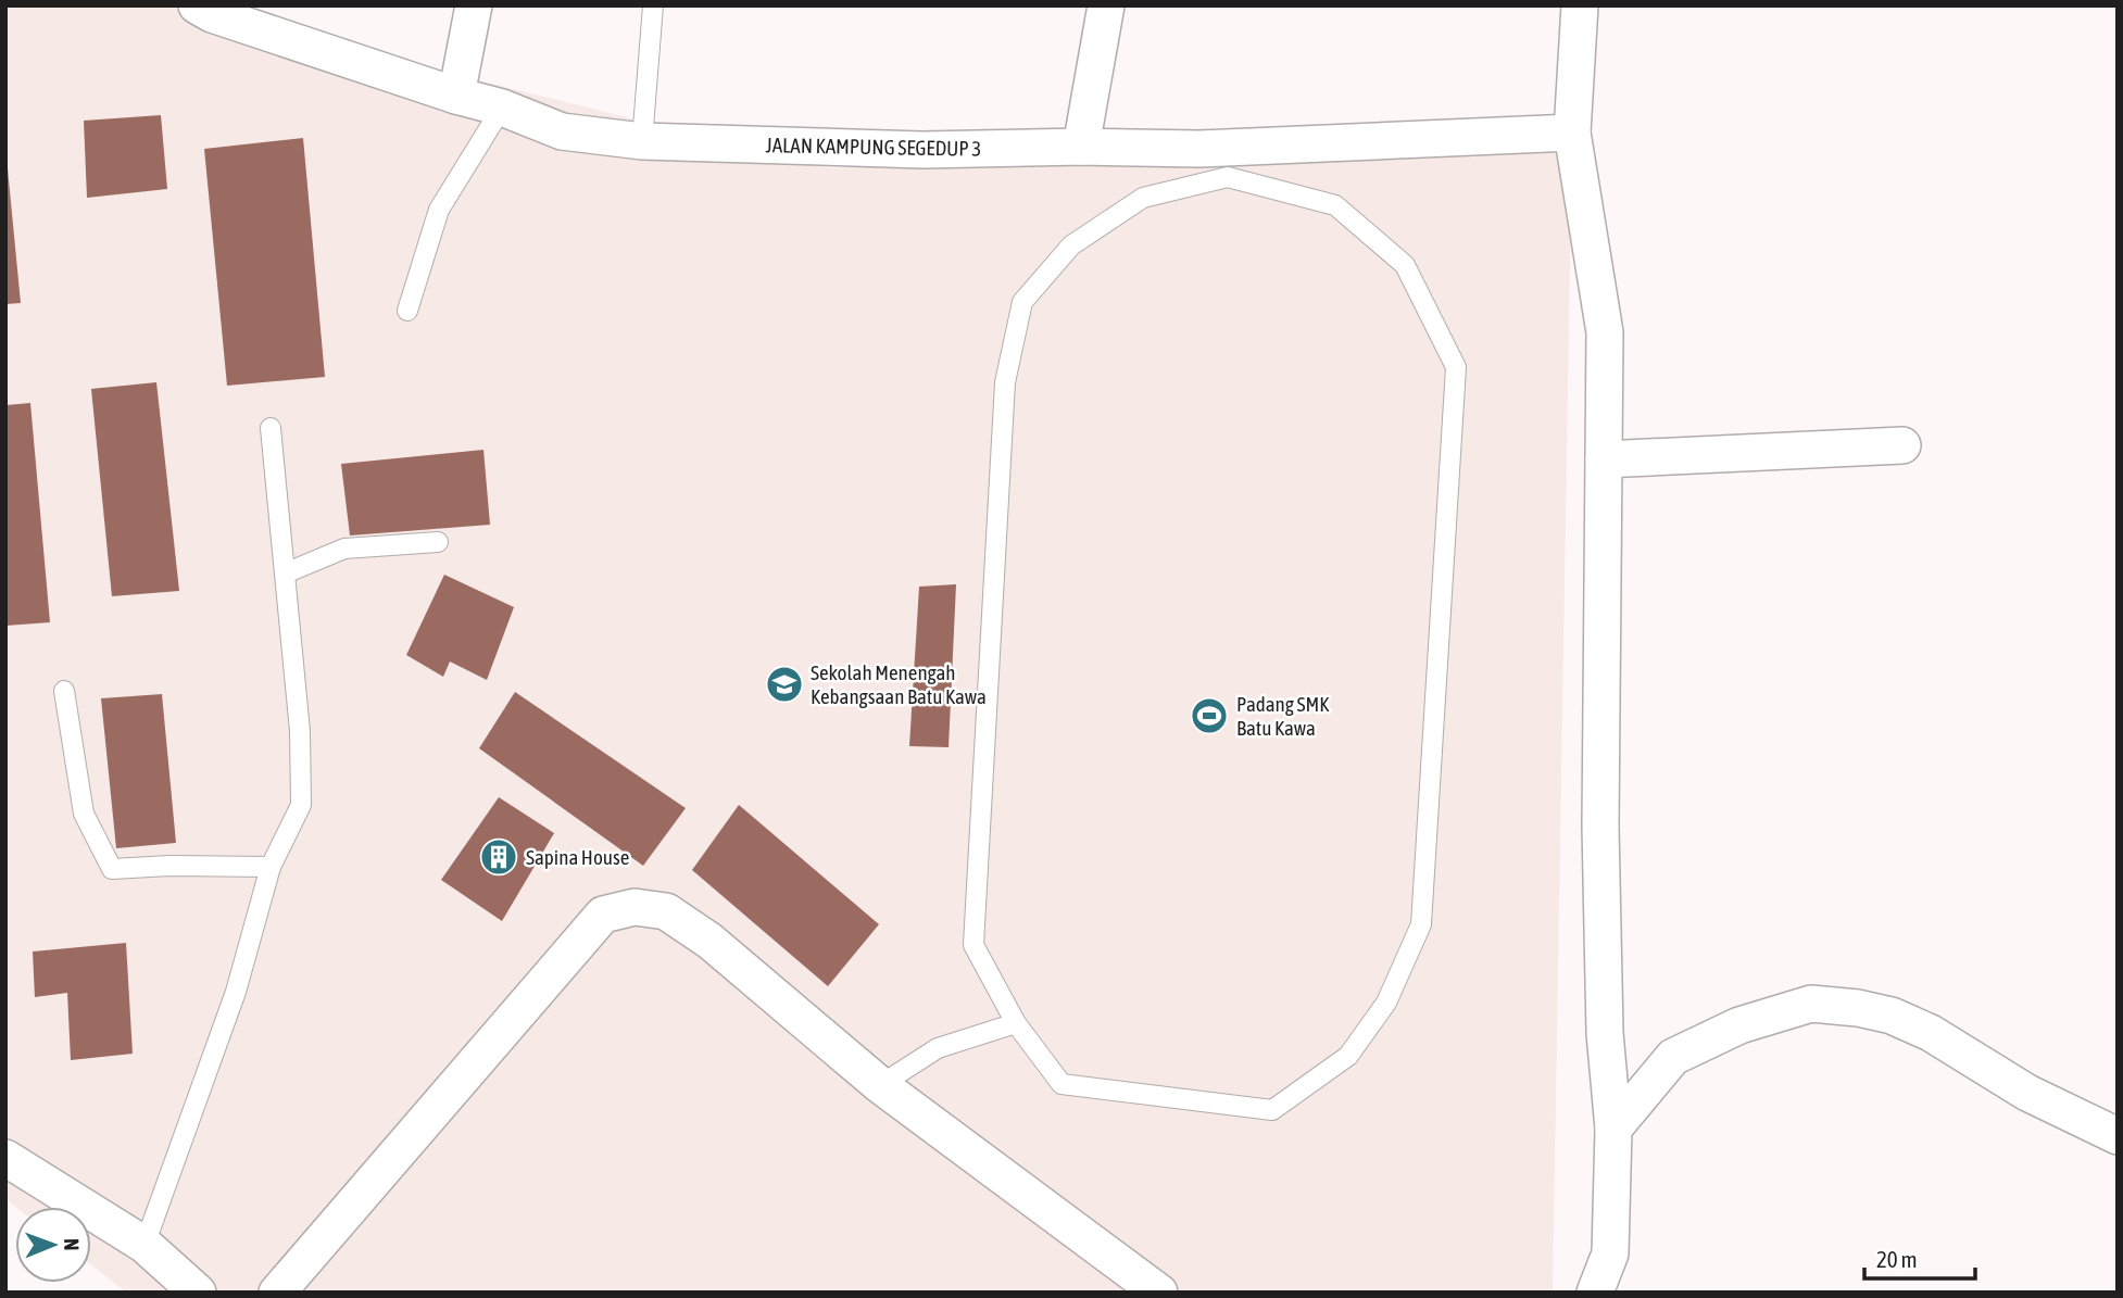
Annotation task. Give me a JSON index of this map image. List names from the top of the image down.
{
  "streets": {
    "street": ["JALAN KAMPUNG SEGEDUP 3"]
  },
  "places": {
    "school or university": ["Sekolah Menengah Kebangsaan Batu Kawa"],
    "sports": ["Padang SMK Batu Kawa"],
    "building": ["Sapina House"]
  },
  "scale_bar": "20 m",
  "north": "right"
}
